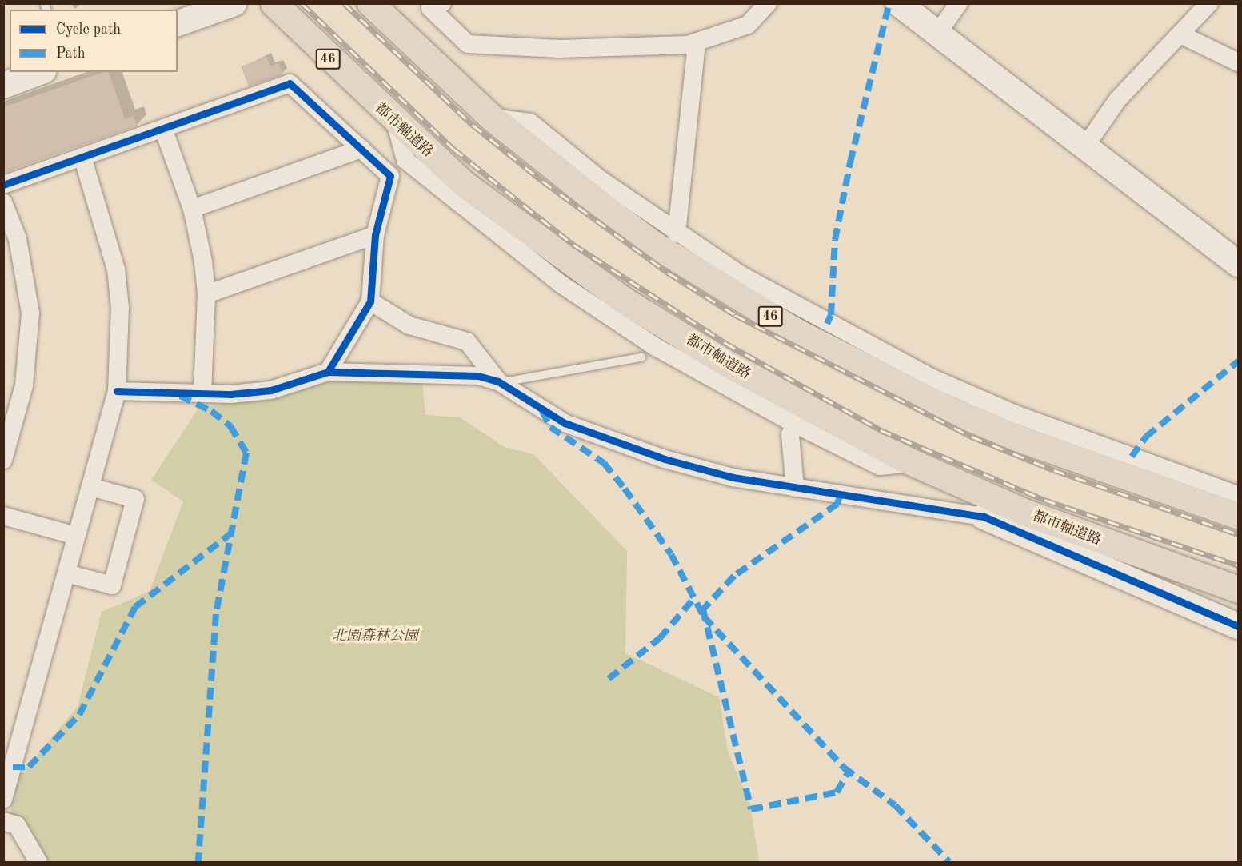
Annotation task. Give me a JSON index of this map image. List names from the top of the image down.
{
  "streets": {
    "main road": ["46", "都市軸道路"]
  },
  "parks": ["北園森林公園"],
  "legend": ["Cycle path", "Path"]
}
